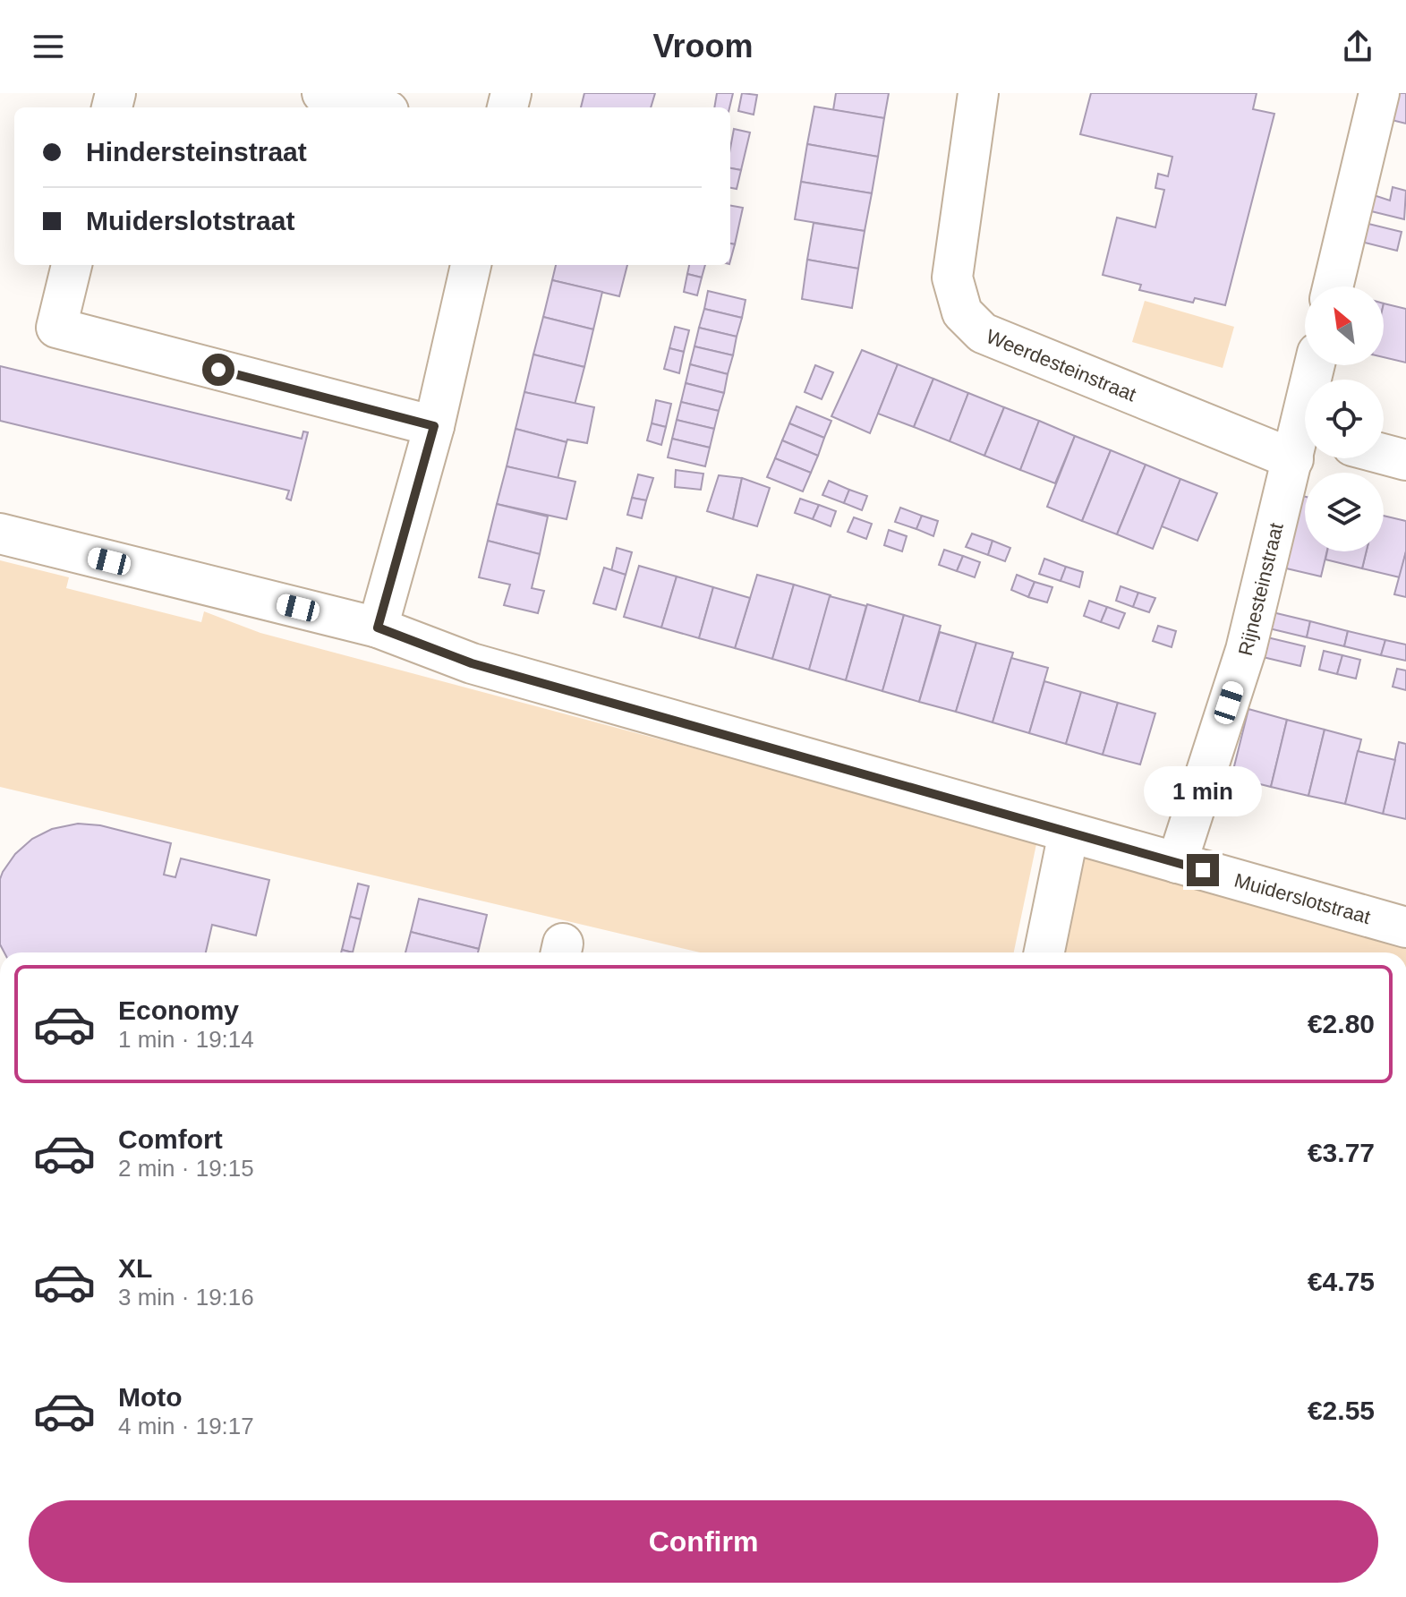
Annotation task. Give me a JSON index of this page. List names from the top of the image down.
{
  "streets": {
    "street": ["Weerdesteinstraat", "Rijnesteinstraat", "Muiderslotstraat"]
  },
  "crossings": [
    ["Weerdesteinstraat", "Rijnesteinstraat"],
    ["Rijnesteinstraat", "Muiderslotstraat"]
  ],
  "north": "top left",
  "page": {
    "header": "Vroom",
    "banner": ["Hindersteinstraat", "Muiderslotstraat"],
    "bubble": "1 min",
    "list": [
      {
        "name": "Economy",
        "note": "1 min · 19:14",
        "value": "€2.80"
      },
      {
        "name": "Comfort",
        "note": "2 min · 19:15",
        "value": "€3.77"
      },
      {
        "name": "XL",
        "note": "3 min · 19:16",
        "value": "€4.75"
      },
      {
        "name": "Moto",
        "note": "4 min · 19:17",
        "value": "€2.55"
      }
    ],
    "buttons": "Confirm"
  }
}
